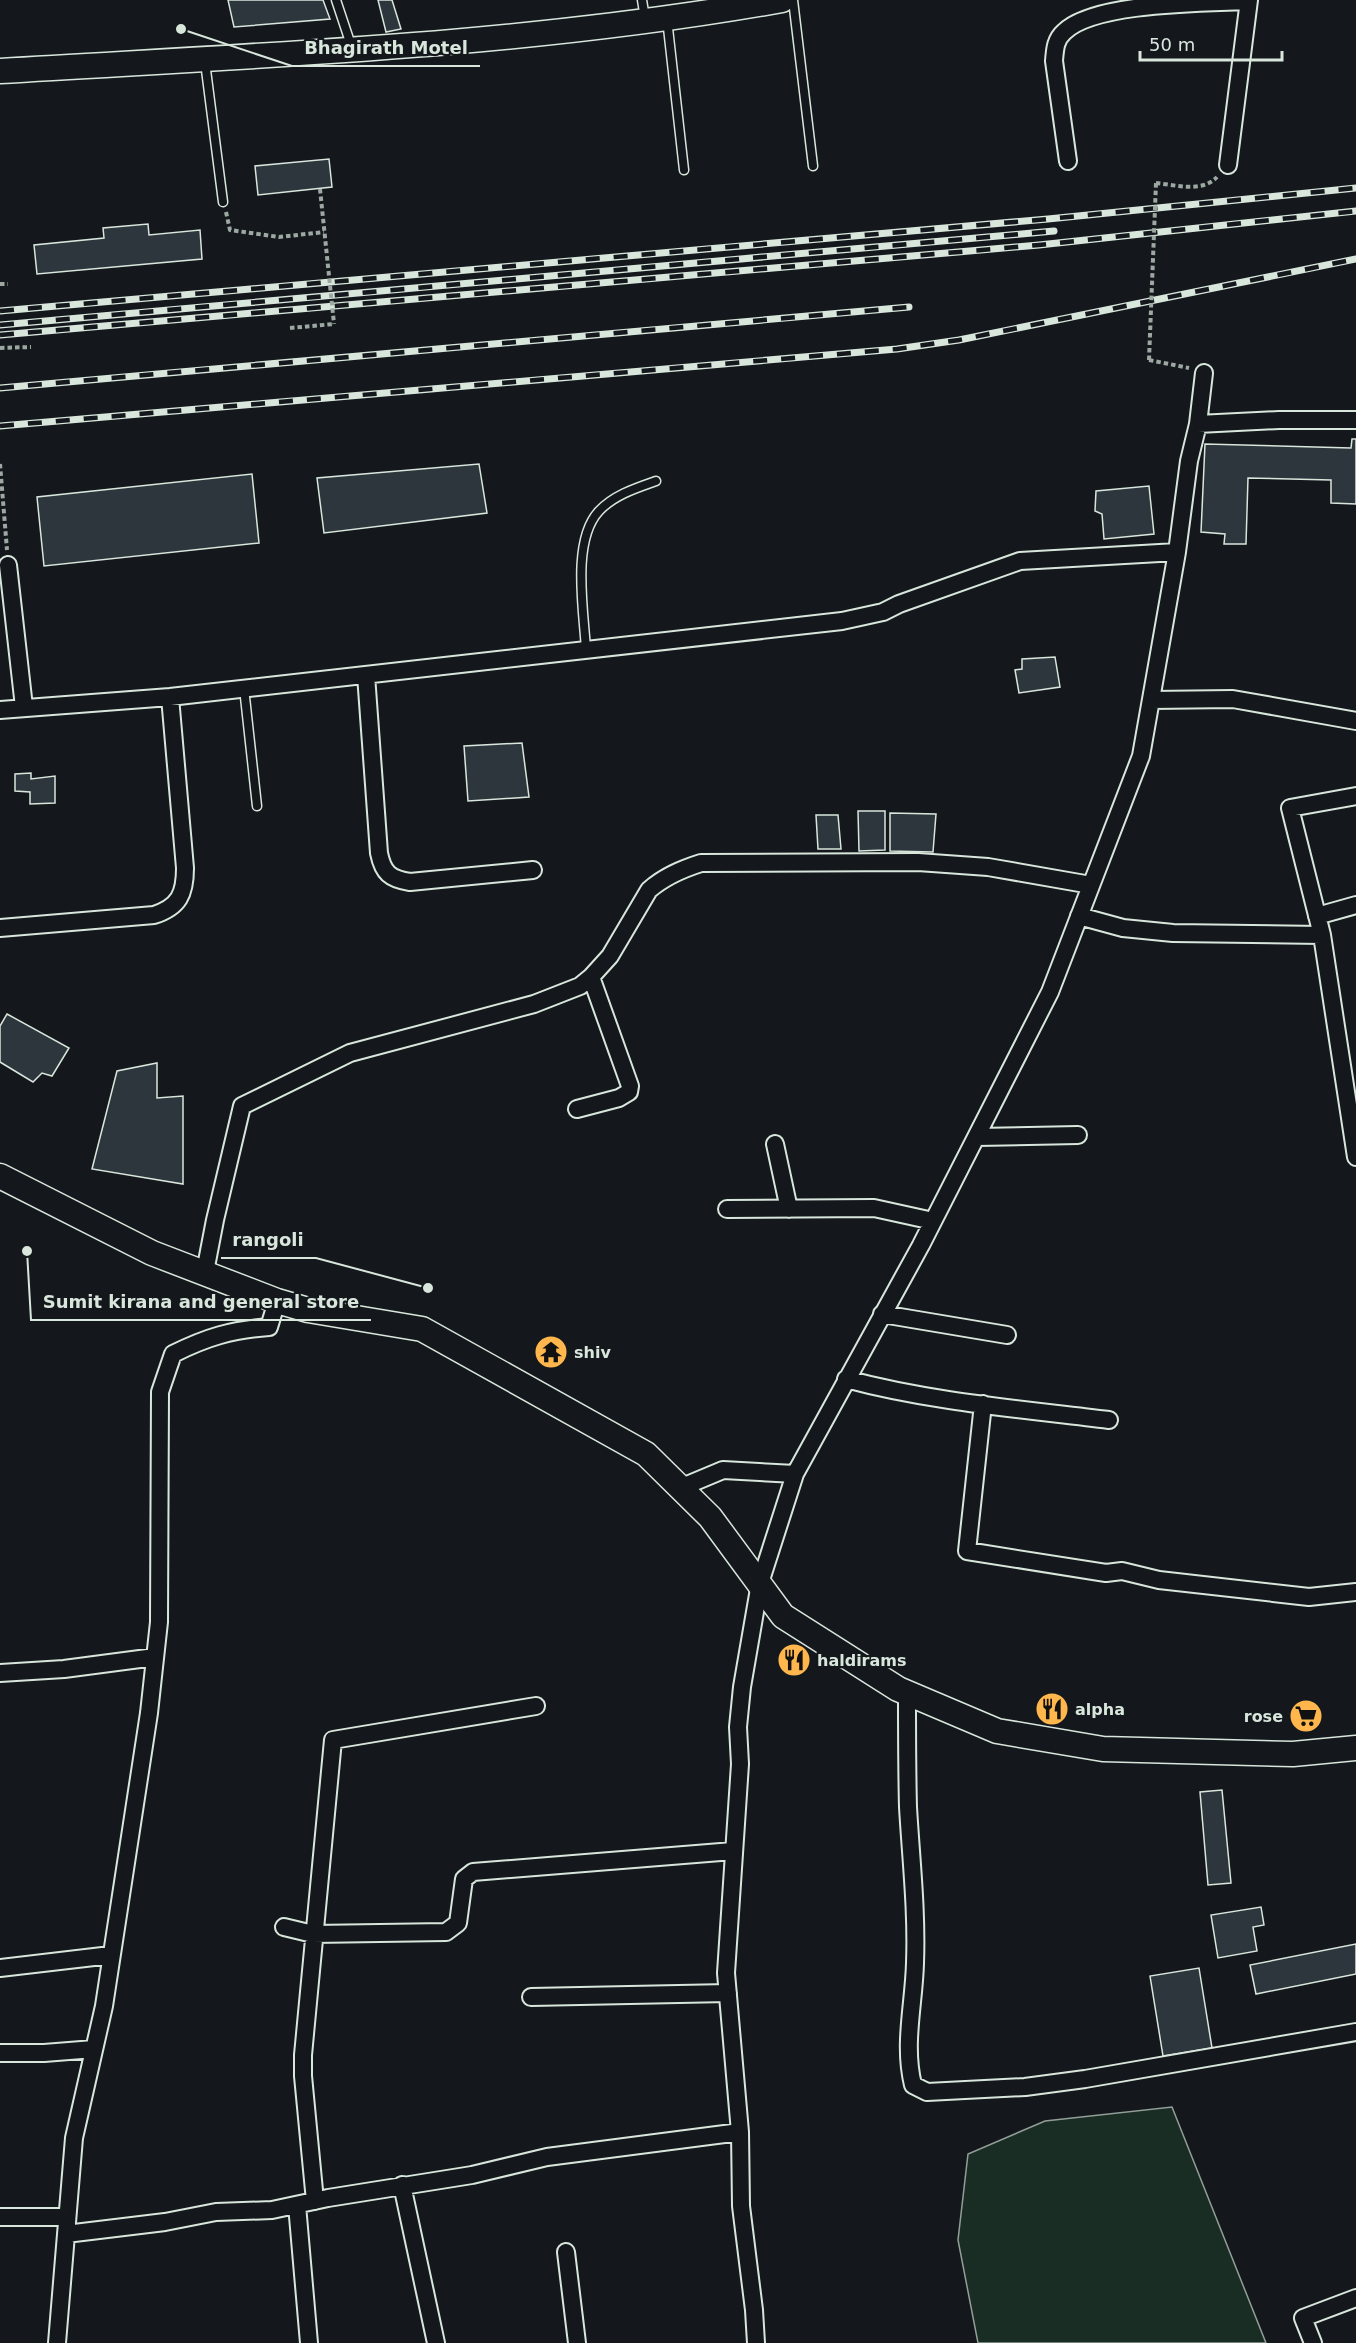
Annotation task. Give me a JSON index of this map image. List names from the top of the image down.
{
  "places": {
    "other": ["Bhagirath Motel", "Sumit kirana and general store", "rangoli"],
    "temple": ["shiv"],
    "restaurant": ["haldirams", "alpha"],
    "supermarket": ["rose"]
  },
  "scale_bar": "50 m"
}
